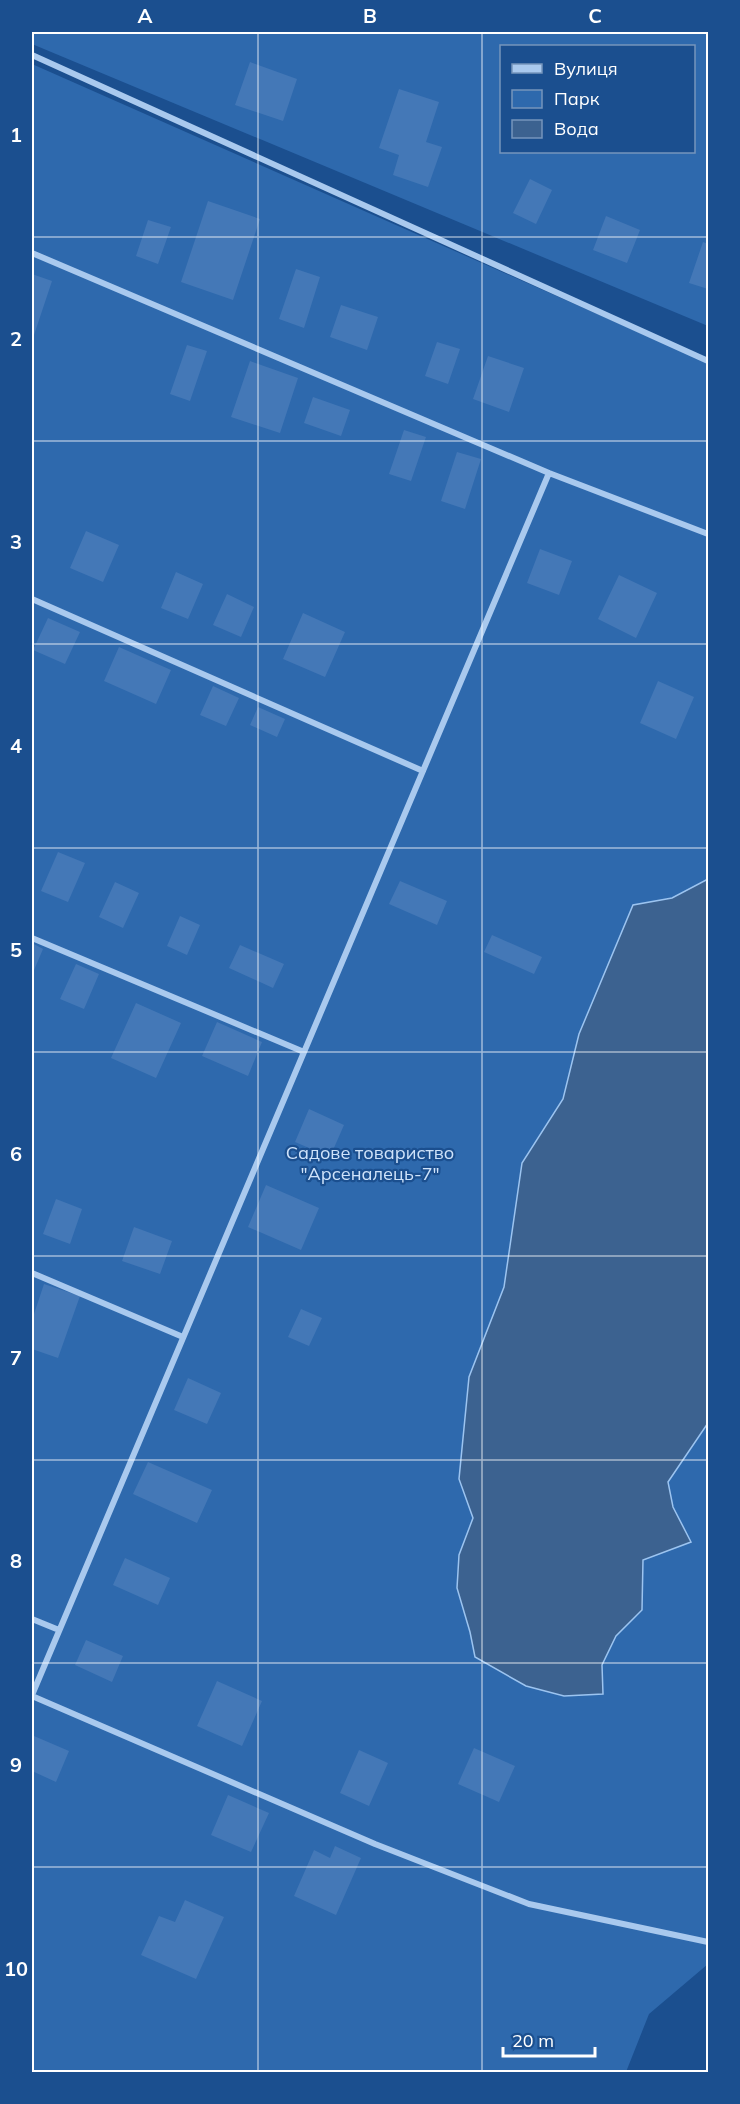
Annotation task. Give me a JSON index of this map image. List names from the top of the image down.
{
  "parks": ["Садове товариство \"Арсеналець-7\""],
  "legend": ["Вулиця", "Парк", "Вода"],
  "scale_bar": "20 m",
  "grid": {
    "columns": ["A", "B", "C"],
    "rows": [
      "1",
      "2",
      "3",
      "4",
      "5",
      "6",
      "7",
      "8",
      "9",
      "10"
    ]
  }
}
